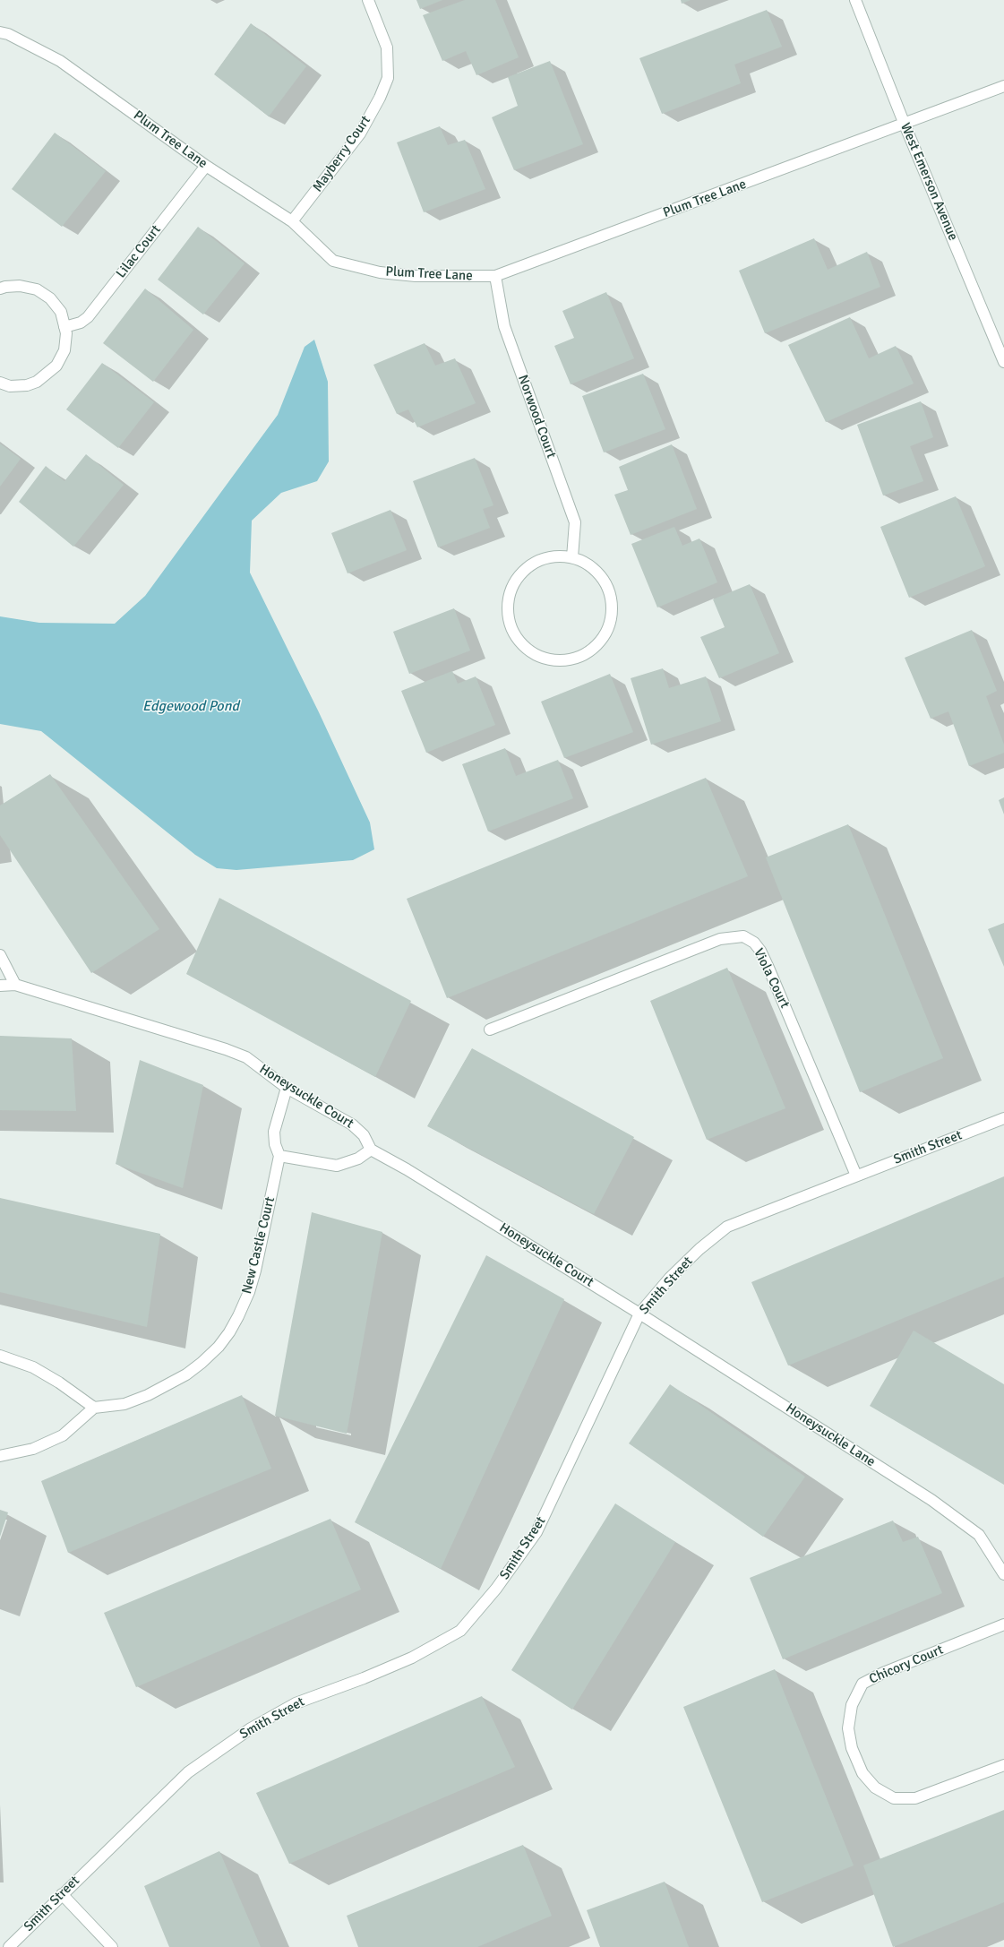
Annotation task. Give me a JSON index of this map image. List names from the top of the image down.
{
  "streets": {
    "street": [
      "Plum Tree Lane",
      "Mayberry Court",
      "West Emerson Avenue",
      "Lilac Court",
      "Norwood Court",
      "Viola Court",
      "Honeysuckle Court",
      "Smith Street",
      "New Castle Court",
      "Honeysuckle Lane",
      "Chicory Court"
    ]
  },
  "crossings": [
    ["Plum Tree Lane", "Mayberry Court"],
    ["Plum Tree Lane", "West Emerson Avenue"],
    ["Plum Tree Lane", "Lilac Court"],
    ["Plum Tree Lane", "Norwood Court"],
    ["Viola Court", "Smith Street"],
    ["Honeysuckle Court", "Smith Street"],
    ["Honeysuckle Court", "Honeysuckle Lane"],
    ["Smith Street", "Honeysuckle Lane"]
  ],
  "water": ["Edgewood Pond"]
}
